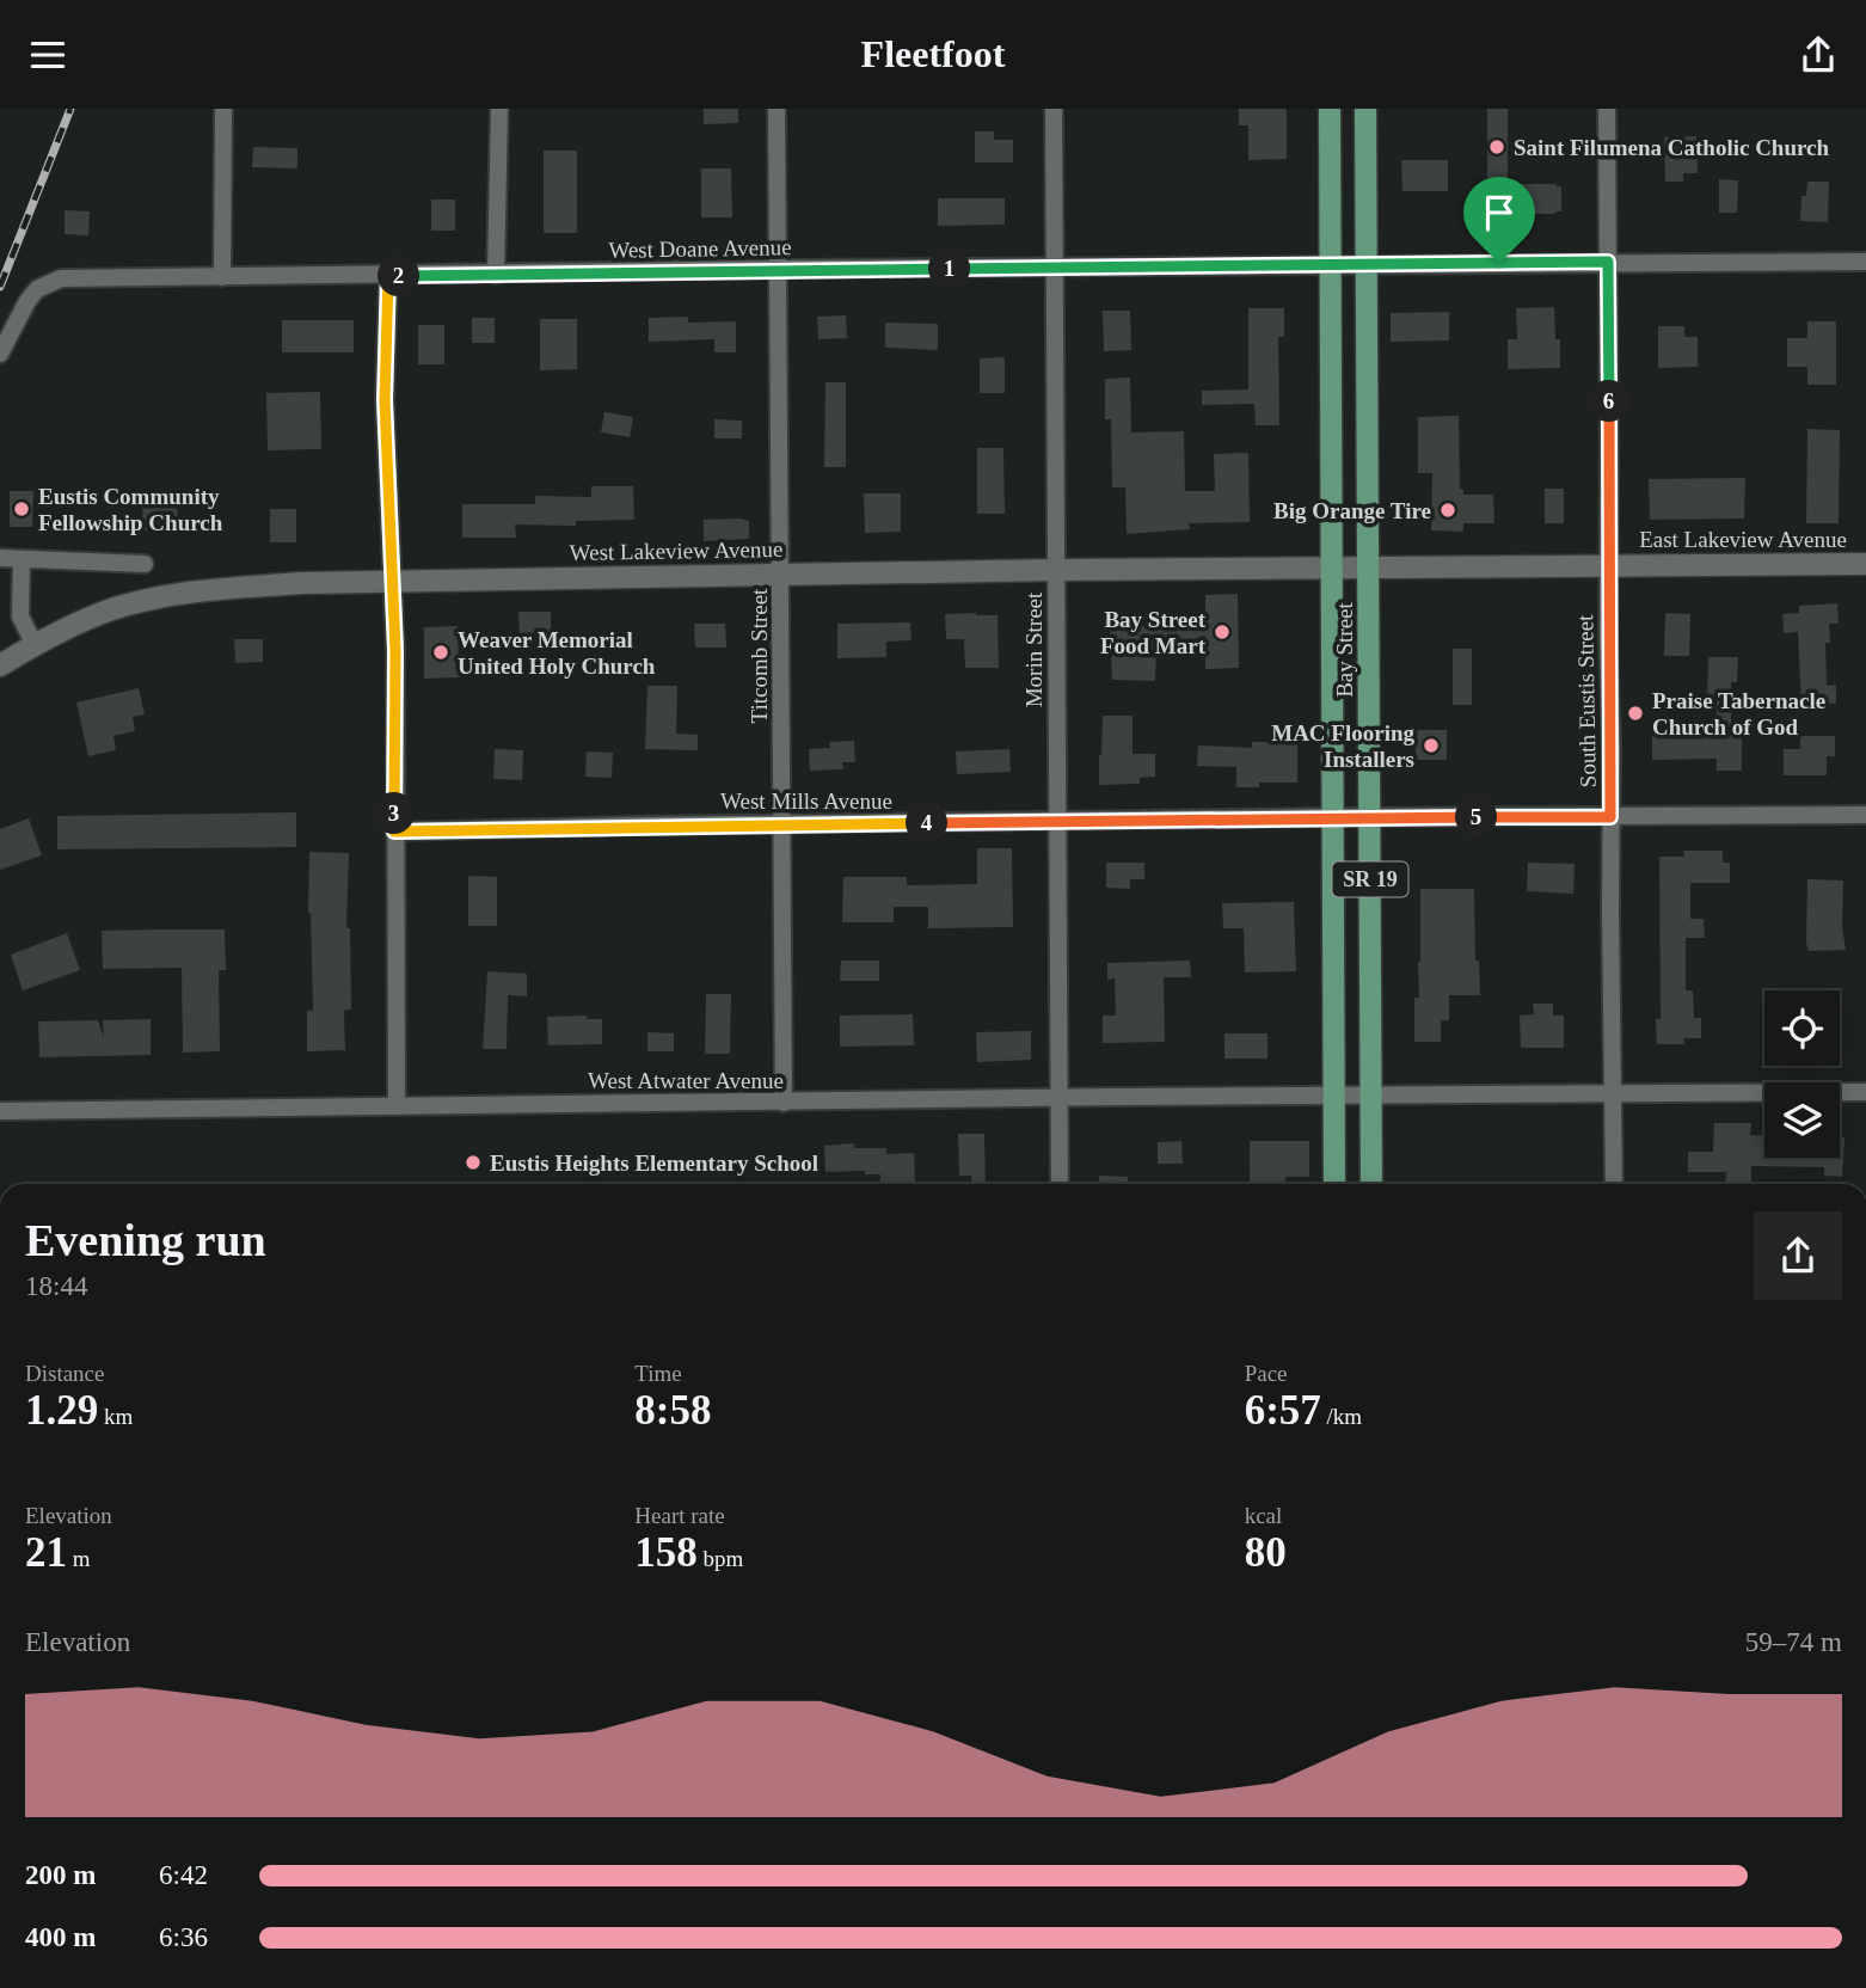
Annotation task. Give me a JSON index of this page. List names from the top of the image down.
{
  "streets": {
    "main road": ["Bay Street", "SR 19"],
    "street": [
      "West Doane Avenue",
      "East Lakeview Avenue",
      "West Lakeview Avenue",
      "Morin Street",
      "Titcomb Street",
      "South Eustis Street",
      "West Mills Avenue",
      "West Atwater Avenue"
    ]
  },
  "crossings": [
    ["West Doane Avenue", "Morin Street"],
    ["West Doane Avenue", "Bay Street"],
    ["West Doane Avenue", "Titcomb Street"],
    ["West Doane Avenue", "South Eustis Street"],
    ["East Lakeview Avenue", "West Lakeview Avenue"],
    ["East Lakeview Avenue", "Bay Street"],
    ["East Lakeview Avenue", "South Eustis Street"],
    ["West Lakeview Avenue", "Morin Street"],
    ["West Lakeview Avenue", "Bay Street"],
    ["West Lakeview Avenue", "Titcomb Street"],
    ["Morin Street", "West Mills Avenue"],
    ["Morin Street", "West Atwater Avenue"],
    ["Bay Street", "West Mills Avenue"],
    ["Bay Street", "West Atwater Avenue"],
    ["Titcomb Street", "West Mills Avenue"],
    ["Titcomb Street", "West Atwater Avenue"],
    ["South Eustis Street", "West Mills Avenue"],
    ["South Eustis Street", "West Atwater Avenue"]
  ],
  "places": [
    "Saint Filumena Catholic Church",
    "Eustis Community Fellowship Church",
    "Big Orange Tire",
    "Bay Street Food Mart",
    "Weaver Memorial United Holy Church",
    "Praise Tabernacle Church of God",
    "MAC Flooring Installers",
    "Eustis Heights Elementary School"
  ],
  "page": {
    "header": "Fleetfoot",
    "pins": [
      "1",
      "2",
      "6",
      "3",
      "5",
      "4"
    ],
    "heading": ["Evening run", "18:44"],
    "stats": [
      ["Distance", "1.29 km"],
      ["Time", "8:58"],
      ["Pace", "6:57 /km"],
      ["Elevation", "21 m"],
      ["Heart rate", "158 bpm"],
      ["kcal", "80"]
    ],
    "chart": ["Elevation", "59–74 m"],
    "list": [
      {
        "name": "200 m",
        "note": "6:42"
      },
      {
        "name": "400 m",
        "note": "6:36"
      }
    ]
  }
}
